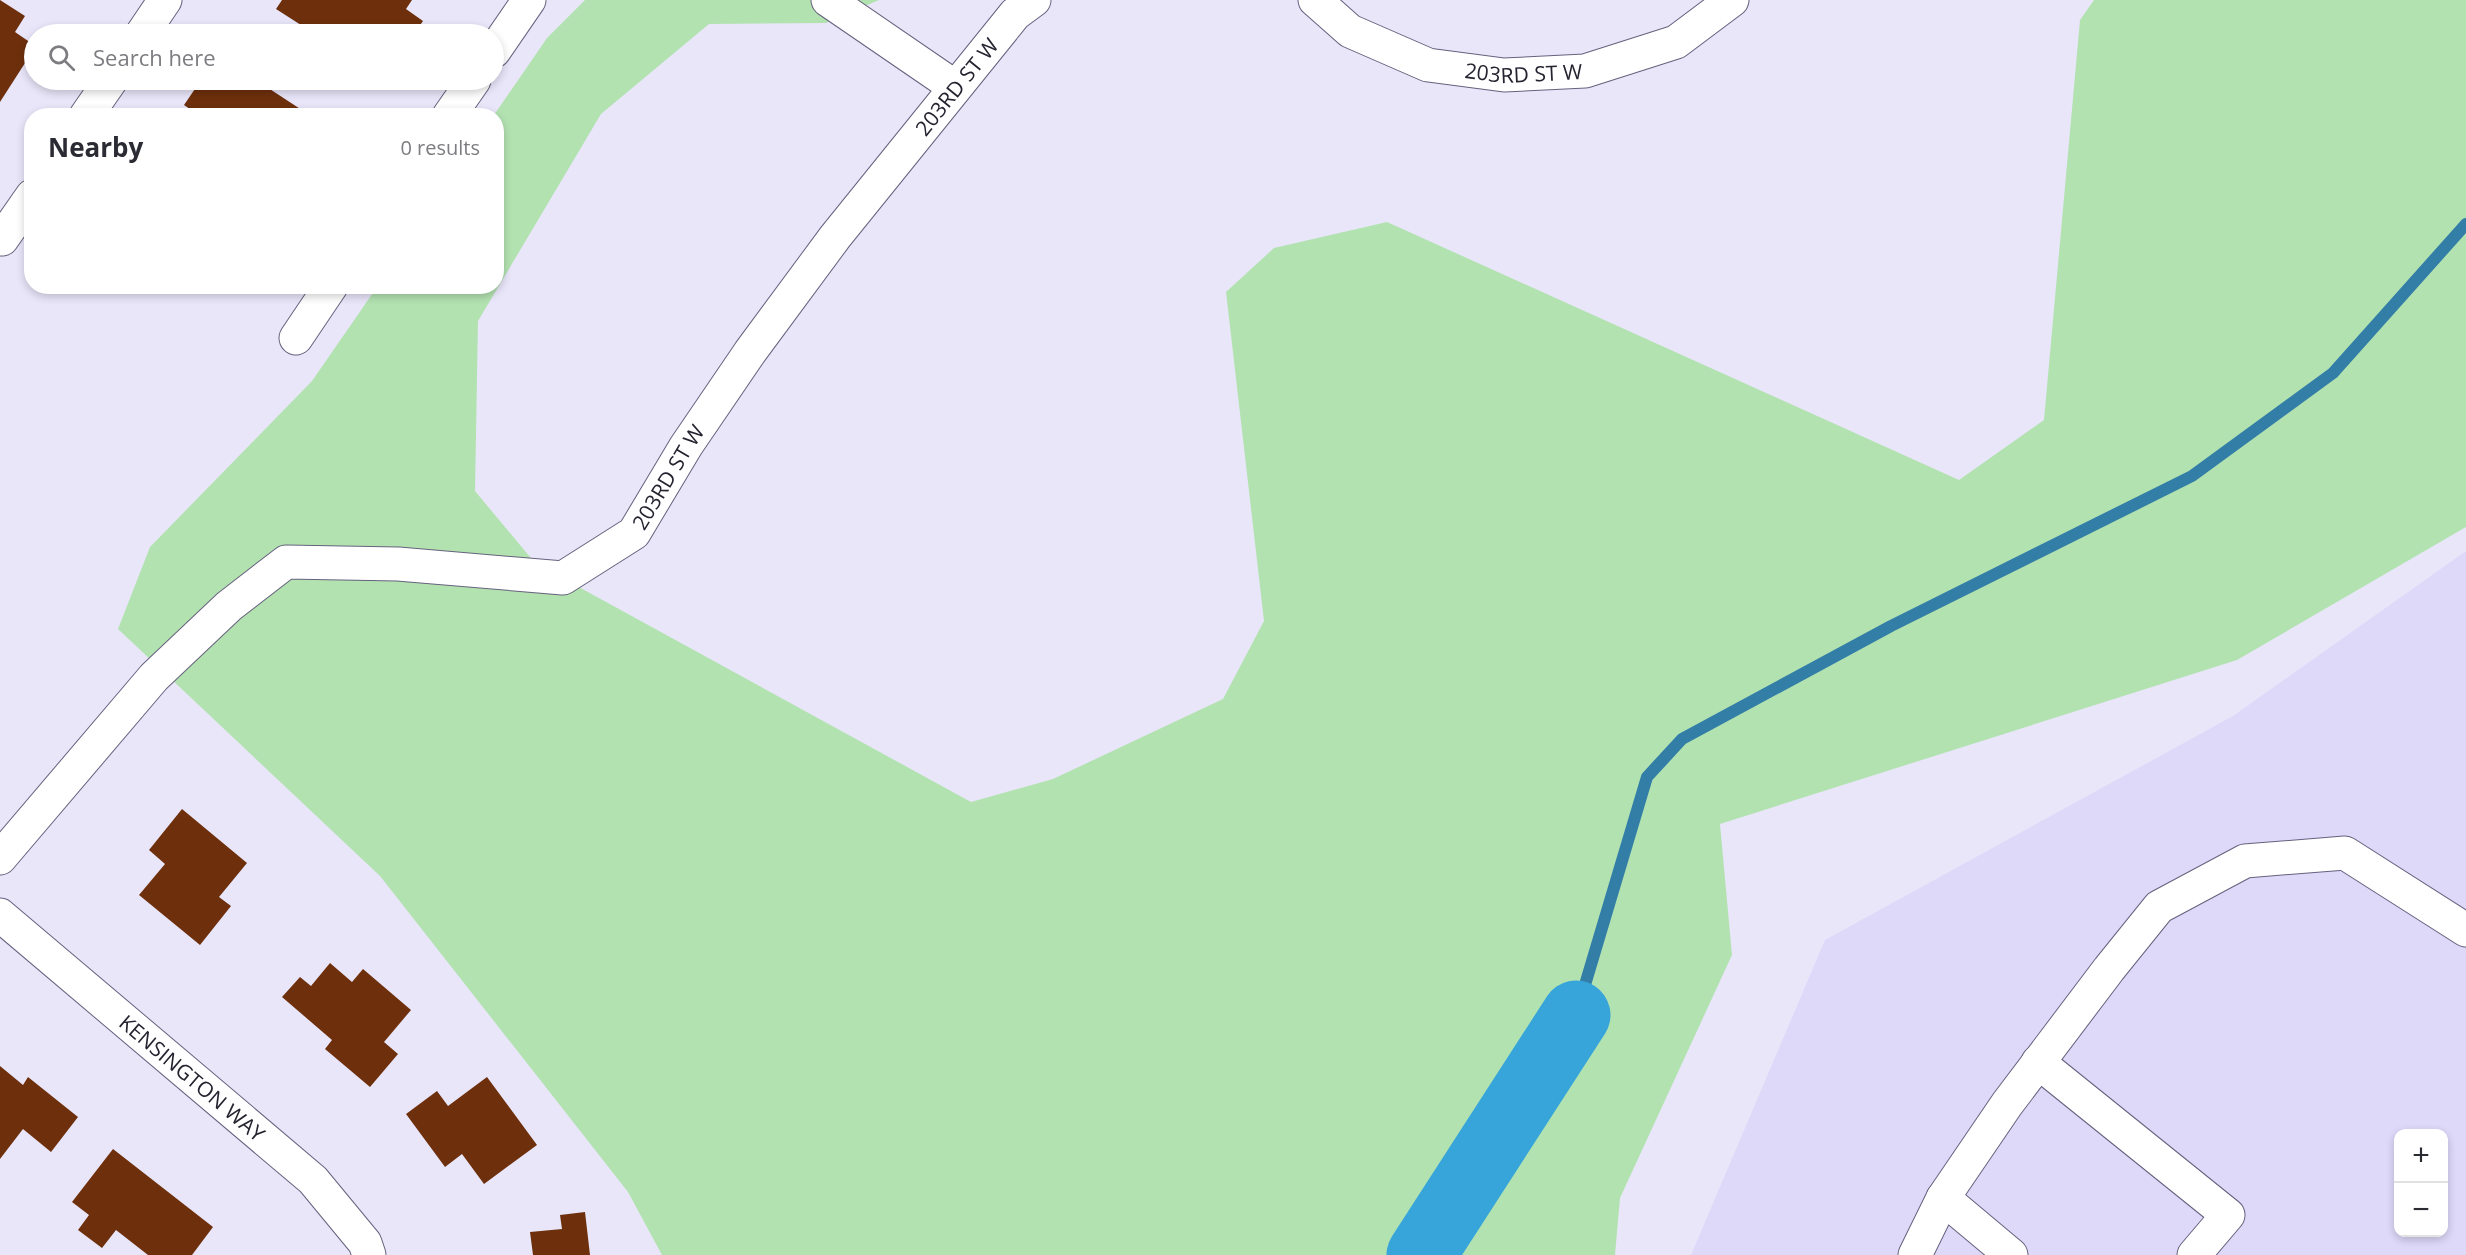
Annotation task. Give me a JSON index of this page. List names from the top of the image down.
{
  "streets": {
    "street": ["203RD ST W", "KENSINGTON WAY"]
  },
  "page": {
    "search": "Search here",
    "heading": ["Nearby", "0 results"],
    "map_buttons": ["+", "−"]
  }
}
